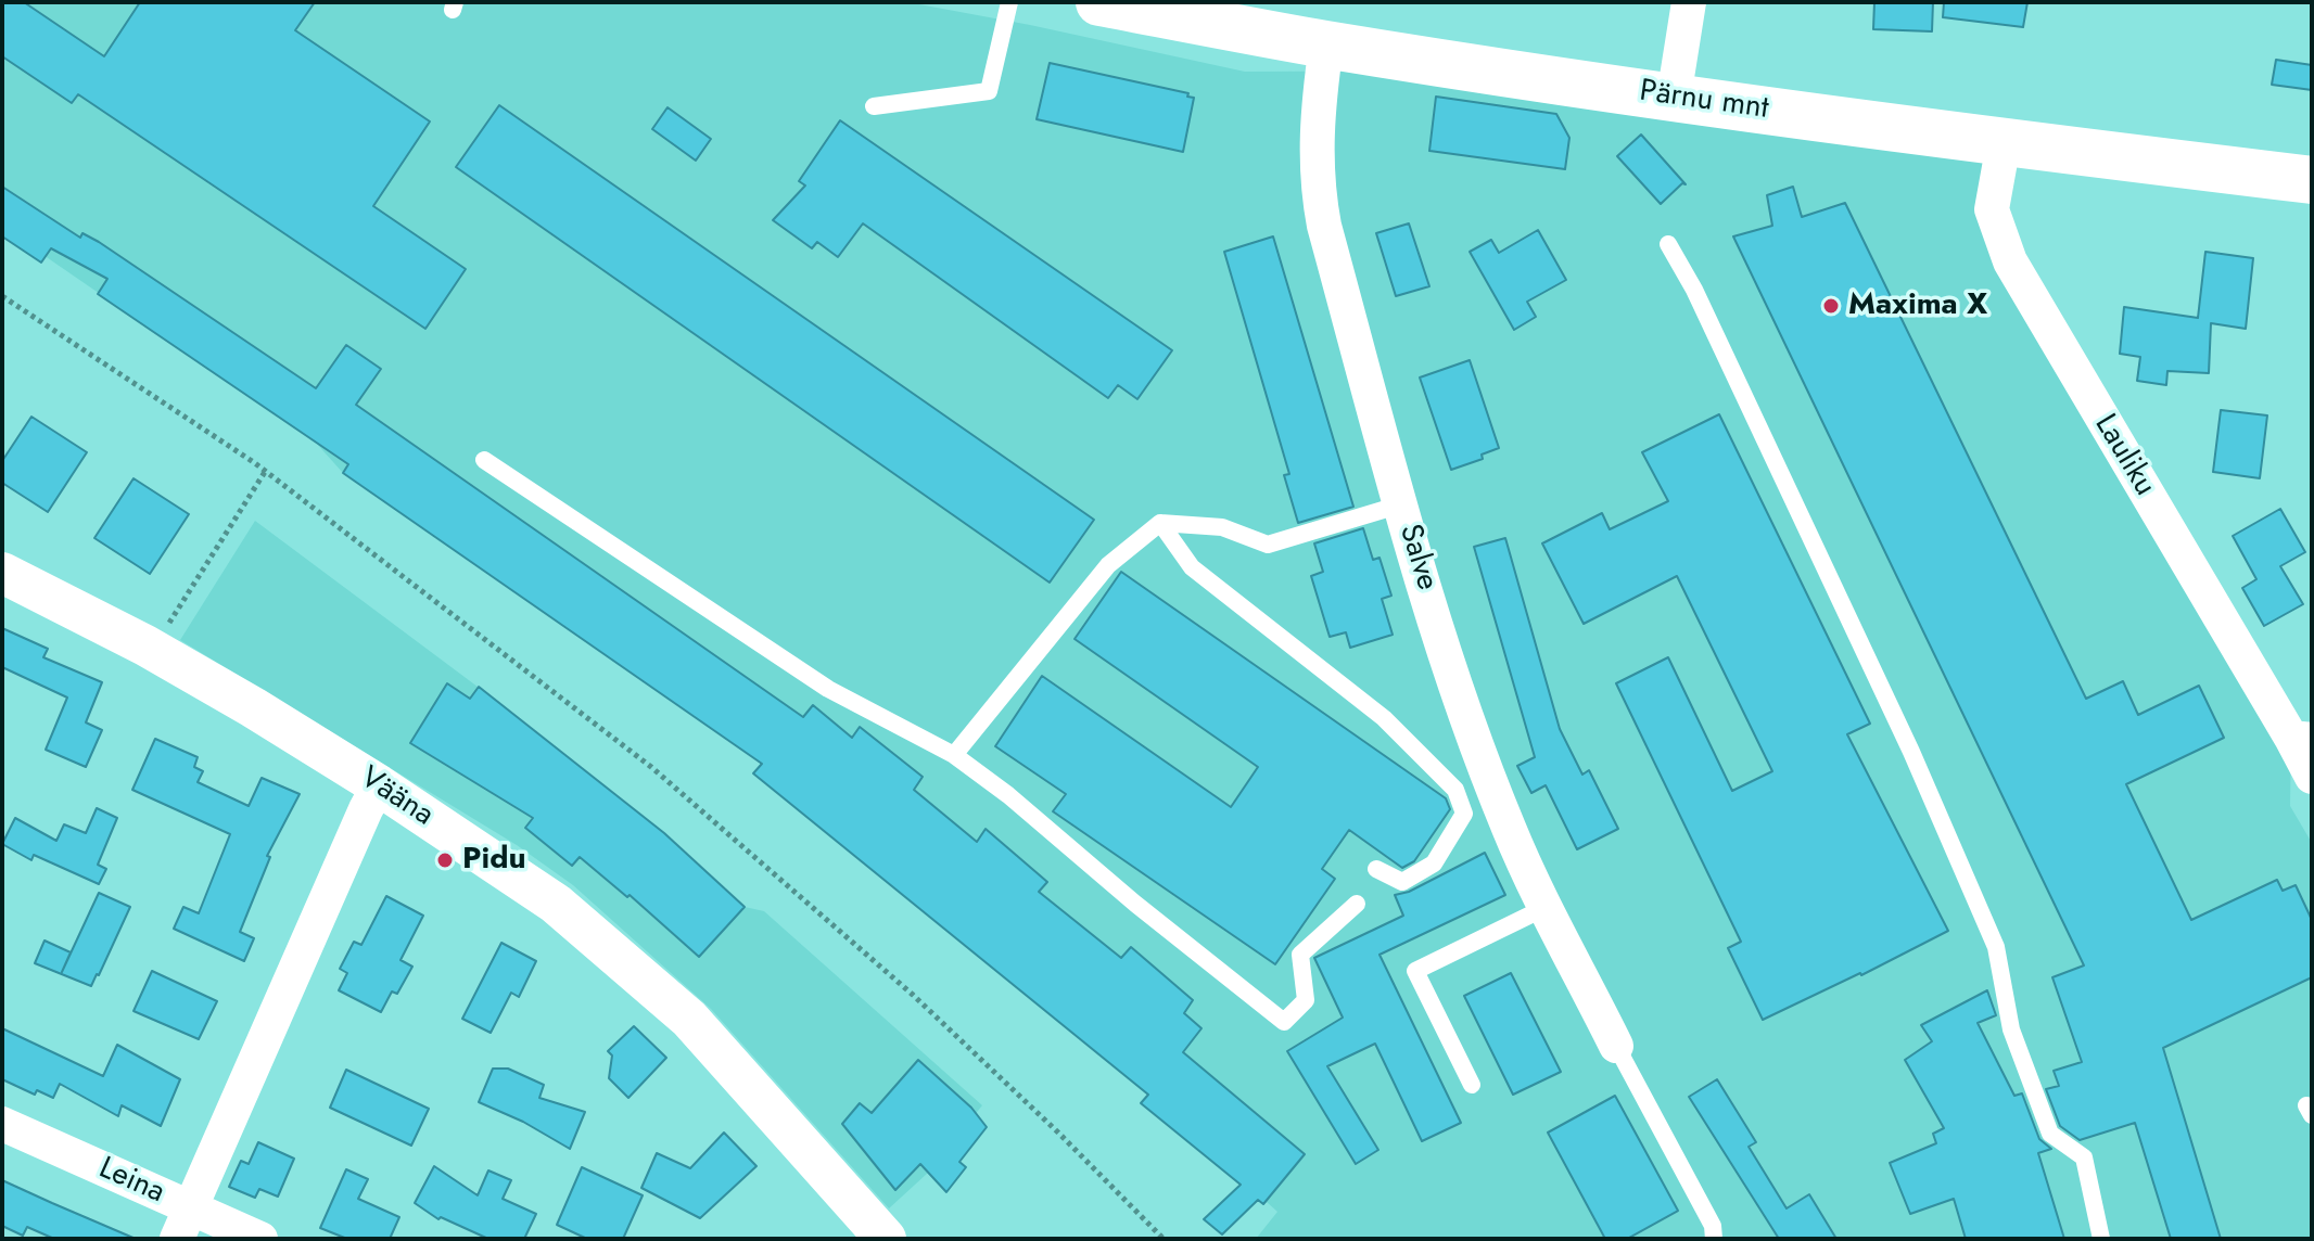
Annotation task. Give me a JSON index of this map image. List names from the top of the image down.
{
  "streets": {
    "main road": ["Pärnu mnt"],
    "street": [
      "Lauliku",
      "Salve",
      "Vääna",
      "Leina"
    ]
  },
  "crossings": [
    ["Pärnu mnt", "Lauliku"],
    ["Pärnu mnt", "Salve"]
  ],
  "places": ["Maxima X", "Pidu"]
}
